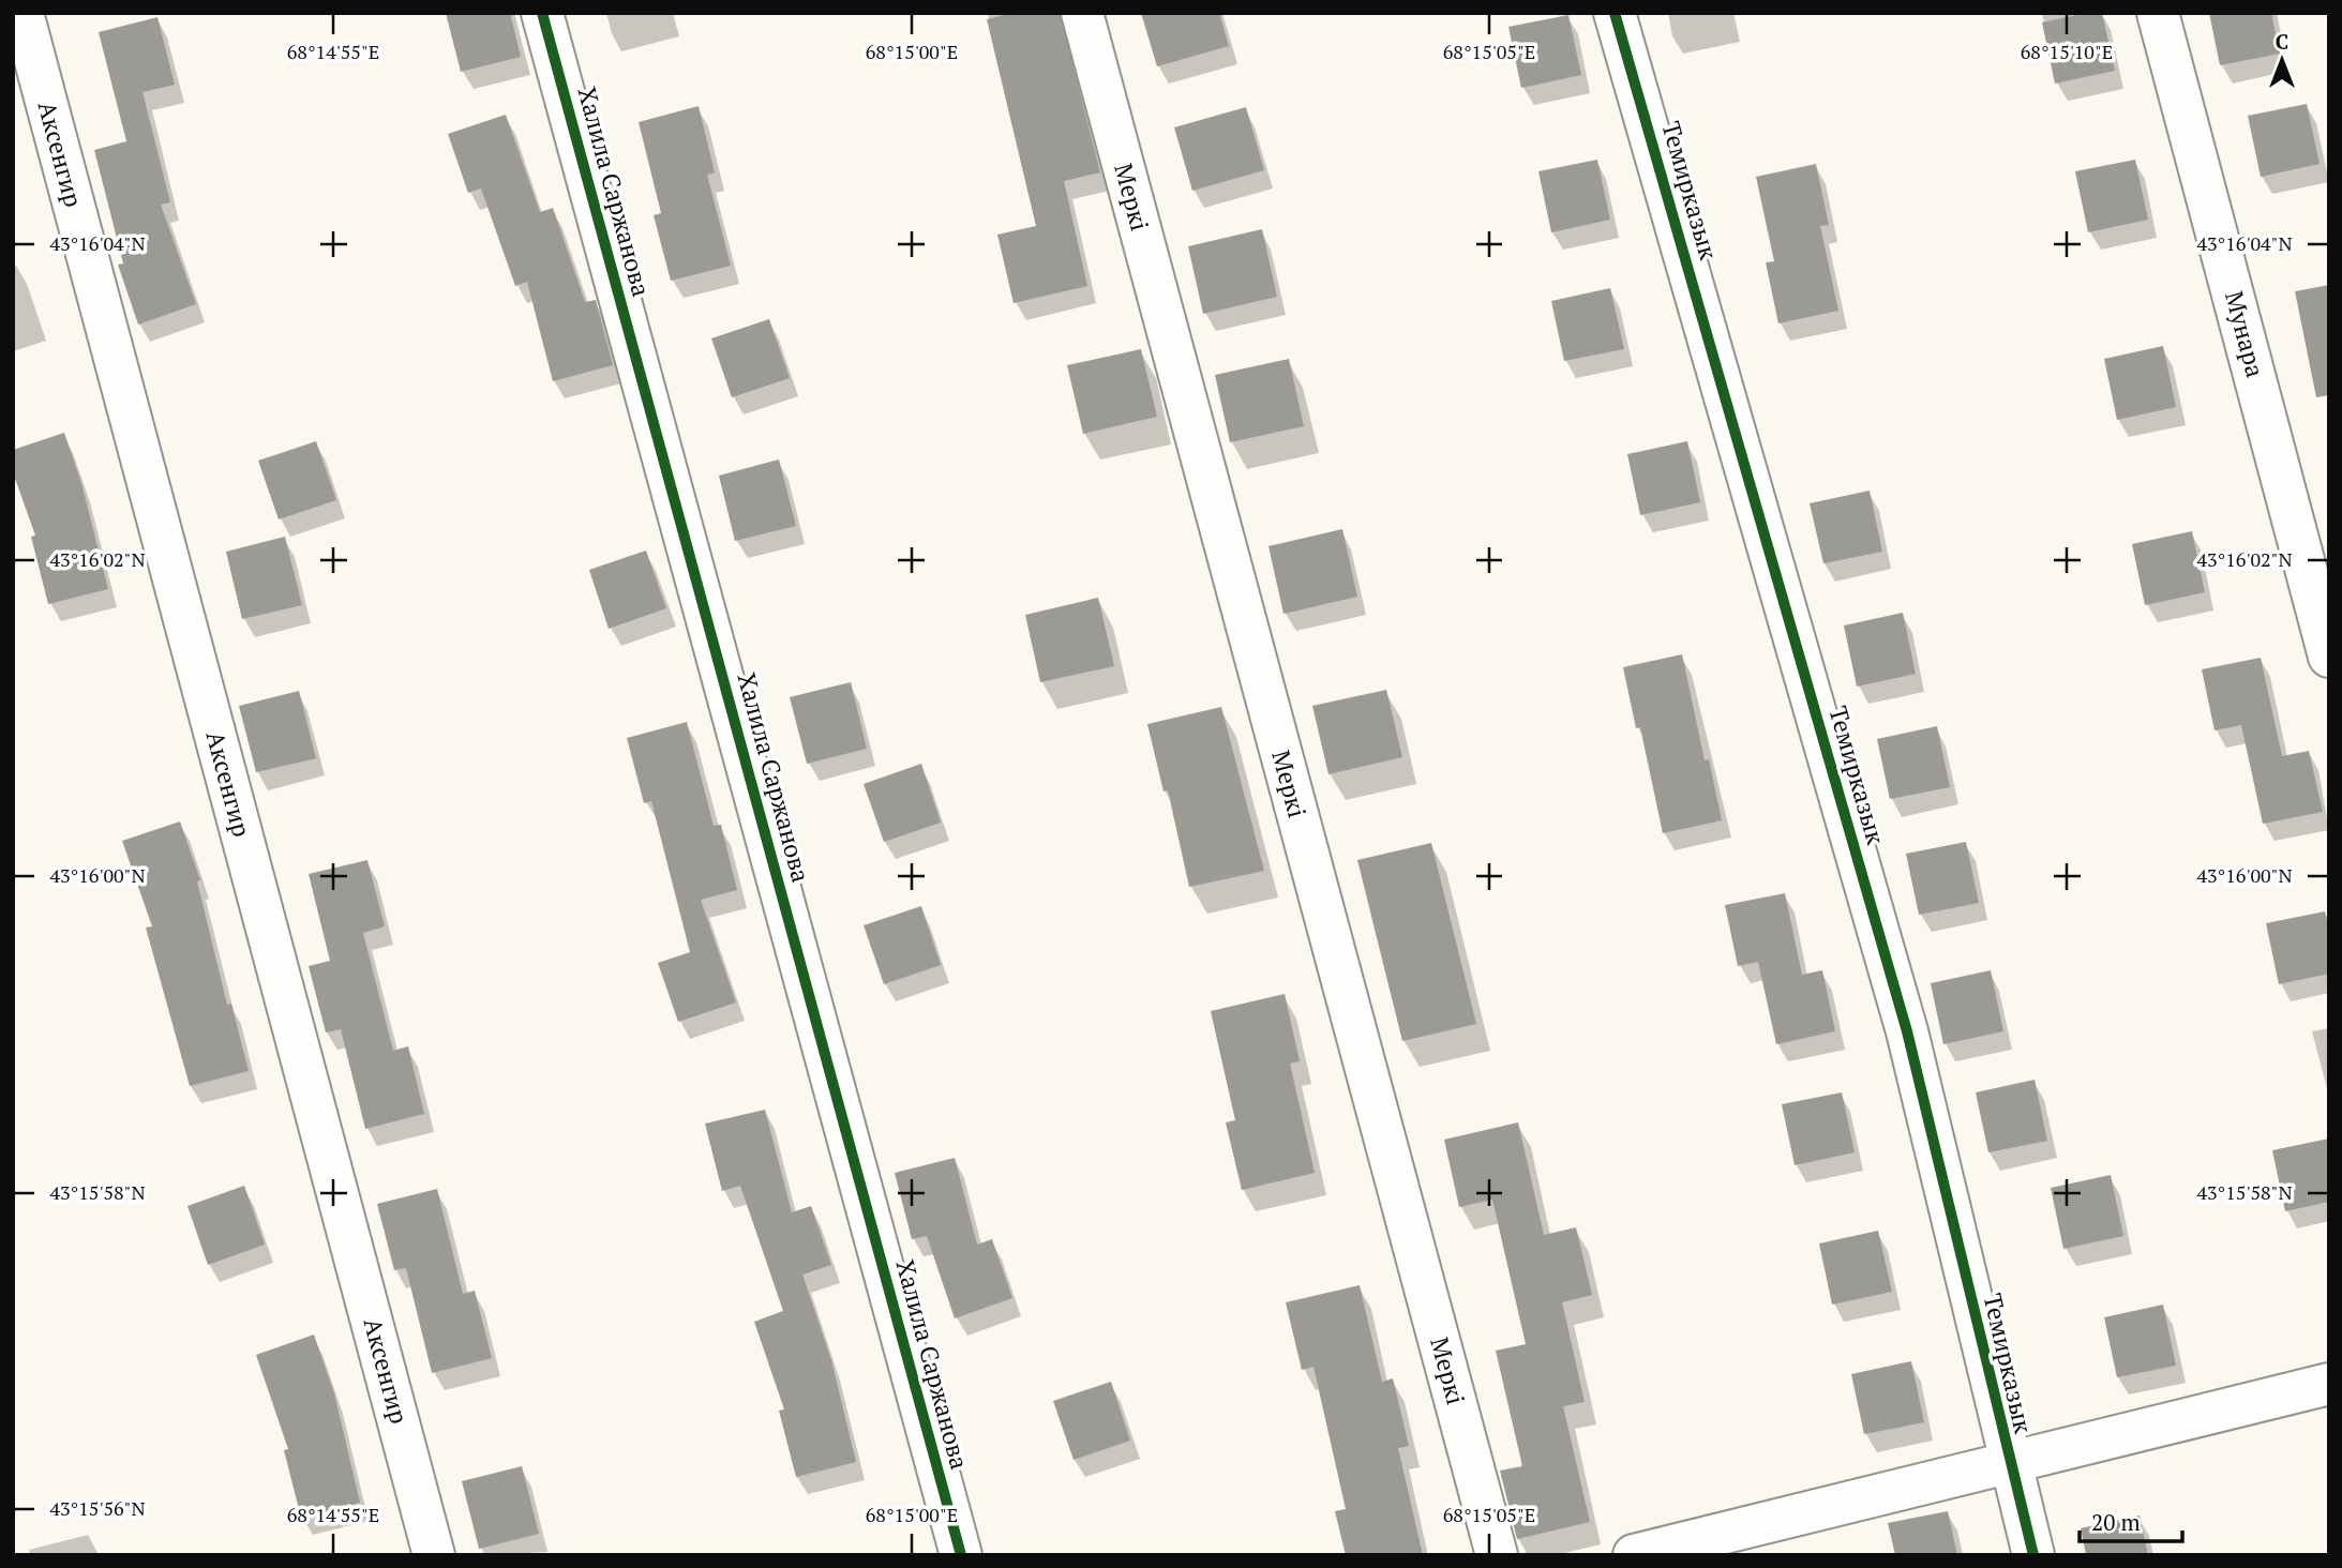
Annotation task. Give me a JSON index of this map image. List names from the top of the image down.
{
  "streets": {
    "street": [
      "Аксенгир",
      "Темирказык",
      "Халила Саржанова",
      "Меркі",
      "Мунара"
    ]
  },
  "scale_bar": "20 m",
  "north": "top",
  "coordinates": [
    "68°14'55\"E",
    "68°15'00\"E",
    "68°15'05\"E",
    "68°15'10\"E",
    "43°16'04\"N",
    "43°16'02\"N",
    "43°16'00\"N",
    "43°15'58\"N",
    "43°15'56\"N"
  ]
}
